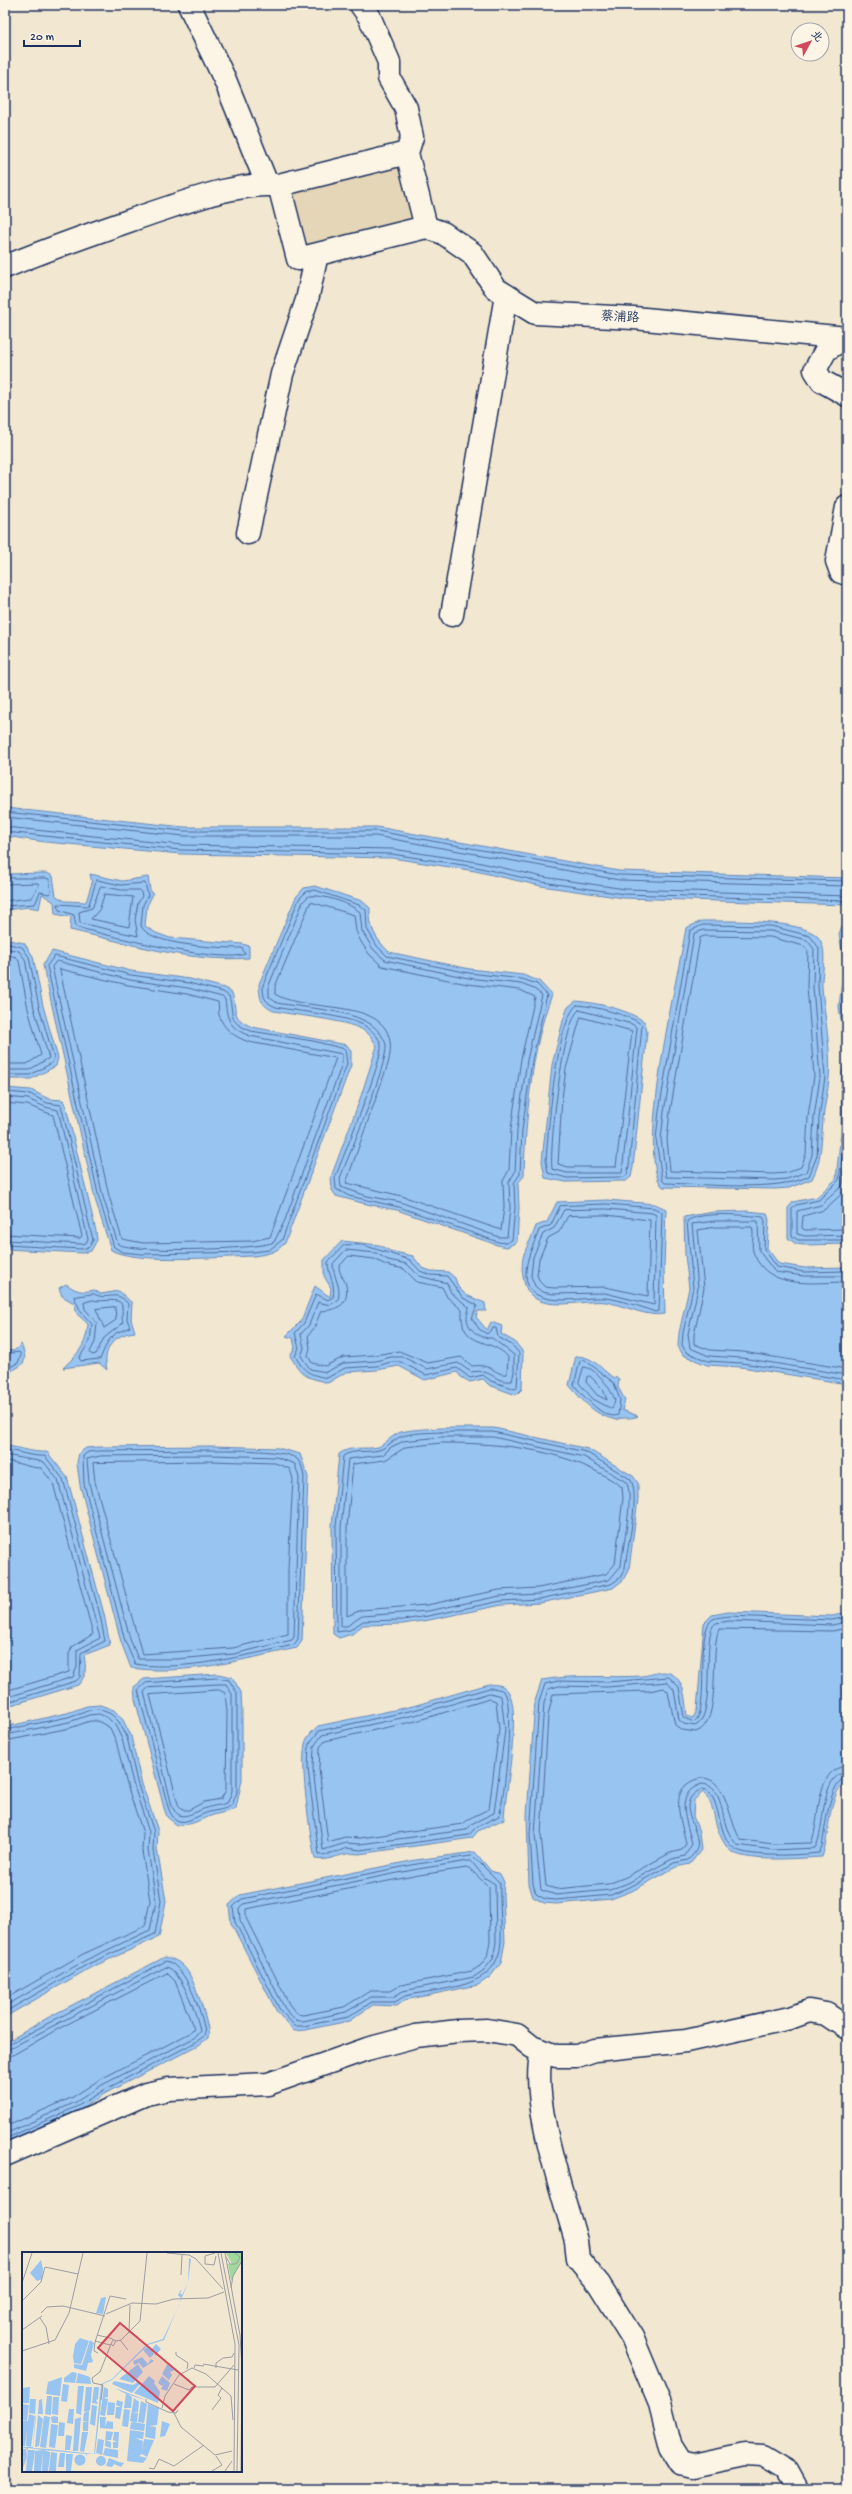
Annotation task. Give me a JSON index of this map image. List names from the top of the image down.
{
  "streets": {
    "street": ["蔡浦路"]
  },
  "scale_bar": "20 m",
  "north": "top right"
}
